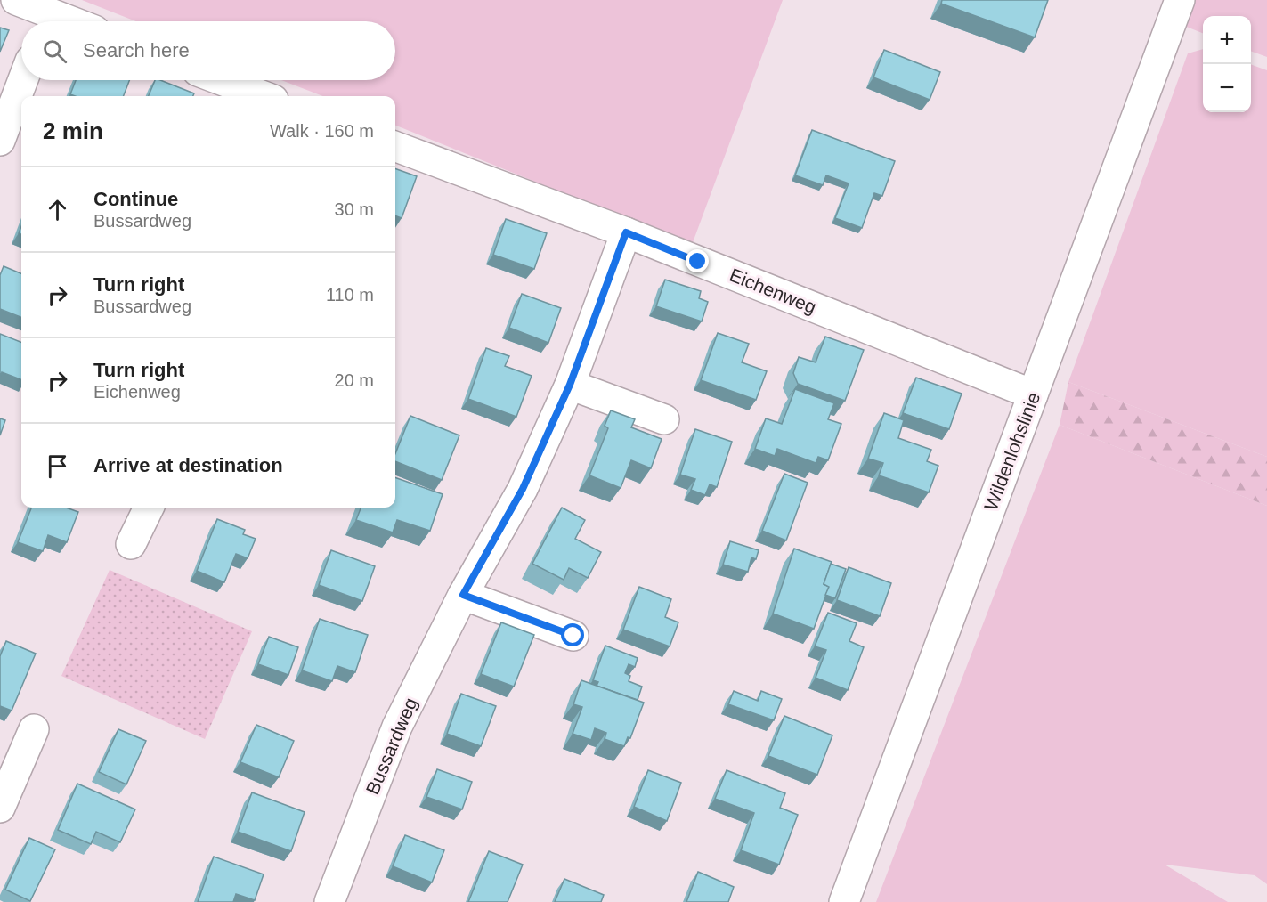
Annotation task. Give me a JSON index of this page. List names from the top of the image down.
{
  "streets": {
    "street": ["Eichenweg", "Wildenlohslinie", "Bussardweg"]
  },
  "crossings": [
    ["Eichenweg", "Wildenlohslinie"],
    ["Eichenweg", "Bussardweg"]
  ],
  "page": {
    "map_buttons": ["+", "−"],
    "search": "Search here",
    "heading": ["2 min", "Walk · 160 m"],
    "list": [
      ["Continue", "Bussardweg", "30 m"],
      ["Turn right", "Bussardweg", "110 m"],
      ["Turn right", "Eichenweg", "20 m"],
      "Arrive at destination"
    ]
  }
}
